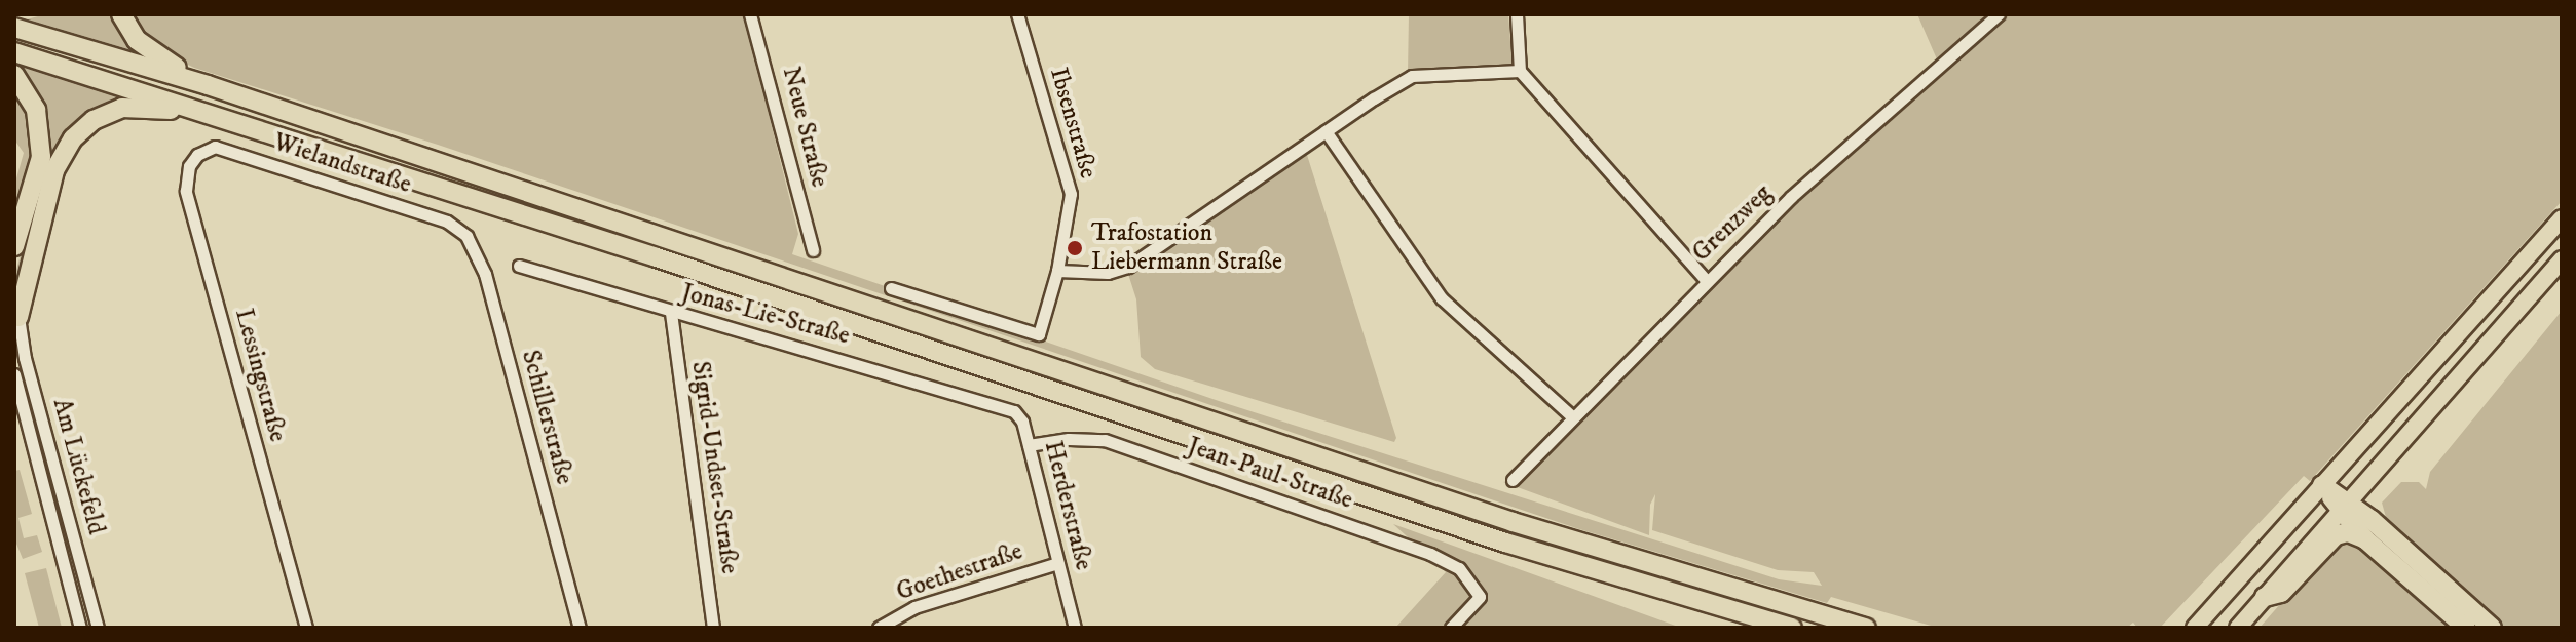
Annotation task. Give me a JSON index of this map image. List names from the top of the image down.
{
  "streets": {
    "street": [
      "Ibsenstraße",
      "Neue Straße",
      "Wielandstraße",
      "Grenzweg",
      "Jonas-Lie-Straße",
      "Lessingstraße",
      "Schillerstraße",
      "Am Lückefeld",
      "Sigrid-Undset-Straße",
      "Jean-Paul-Straße",
      "Herderstraße",
      "Goethestraße"
    ]
  },
  "crossings": [
    ["Wielandstraße", "Lessingstraße"],
    ["Wielandstraße", "Schillerstraße"],
    ["Jonas-Lie-Straße", "Sigrid-Undset-Straße"],
    ["Jonas-Lie-Straße", "Herderstraße"],
    ["Jean-Paul-Straße", "Herderstraße"],
    ["Herderstraße", "Goethestraße"]
  ],
  "places": ["Trafostation Liebermann Straße"]
}
